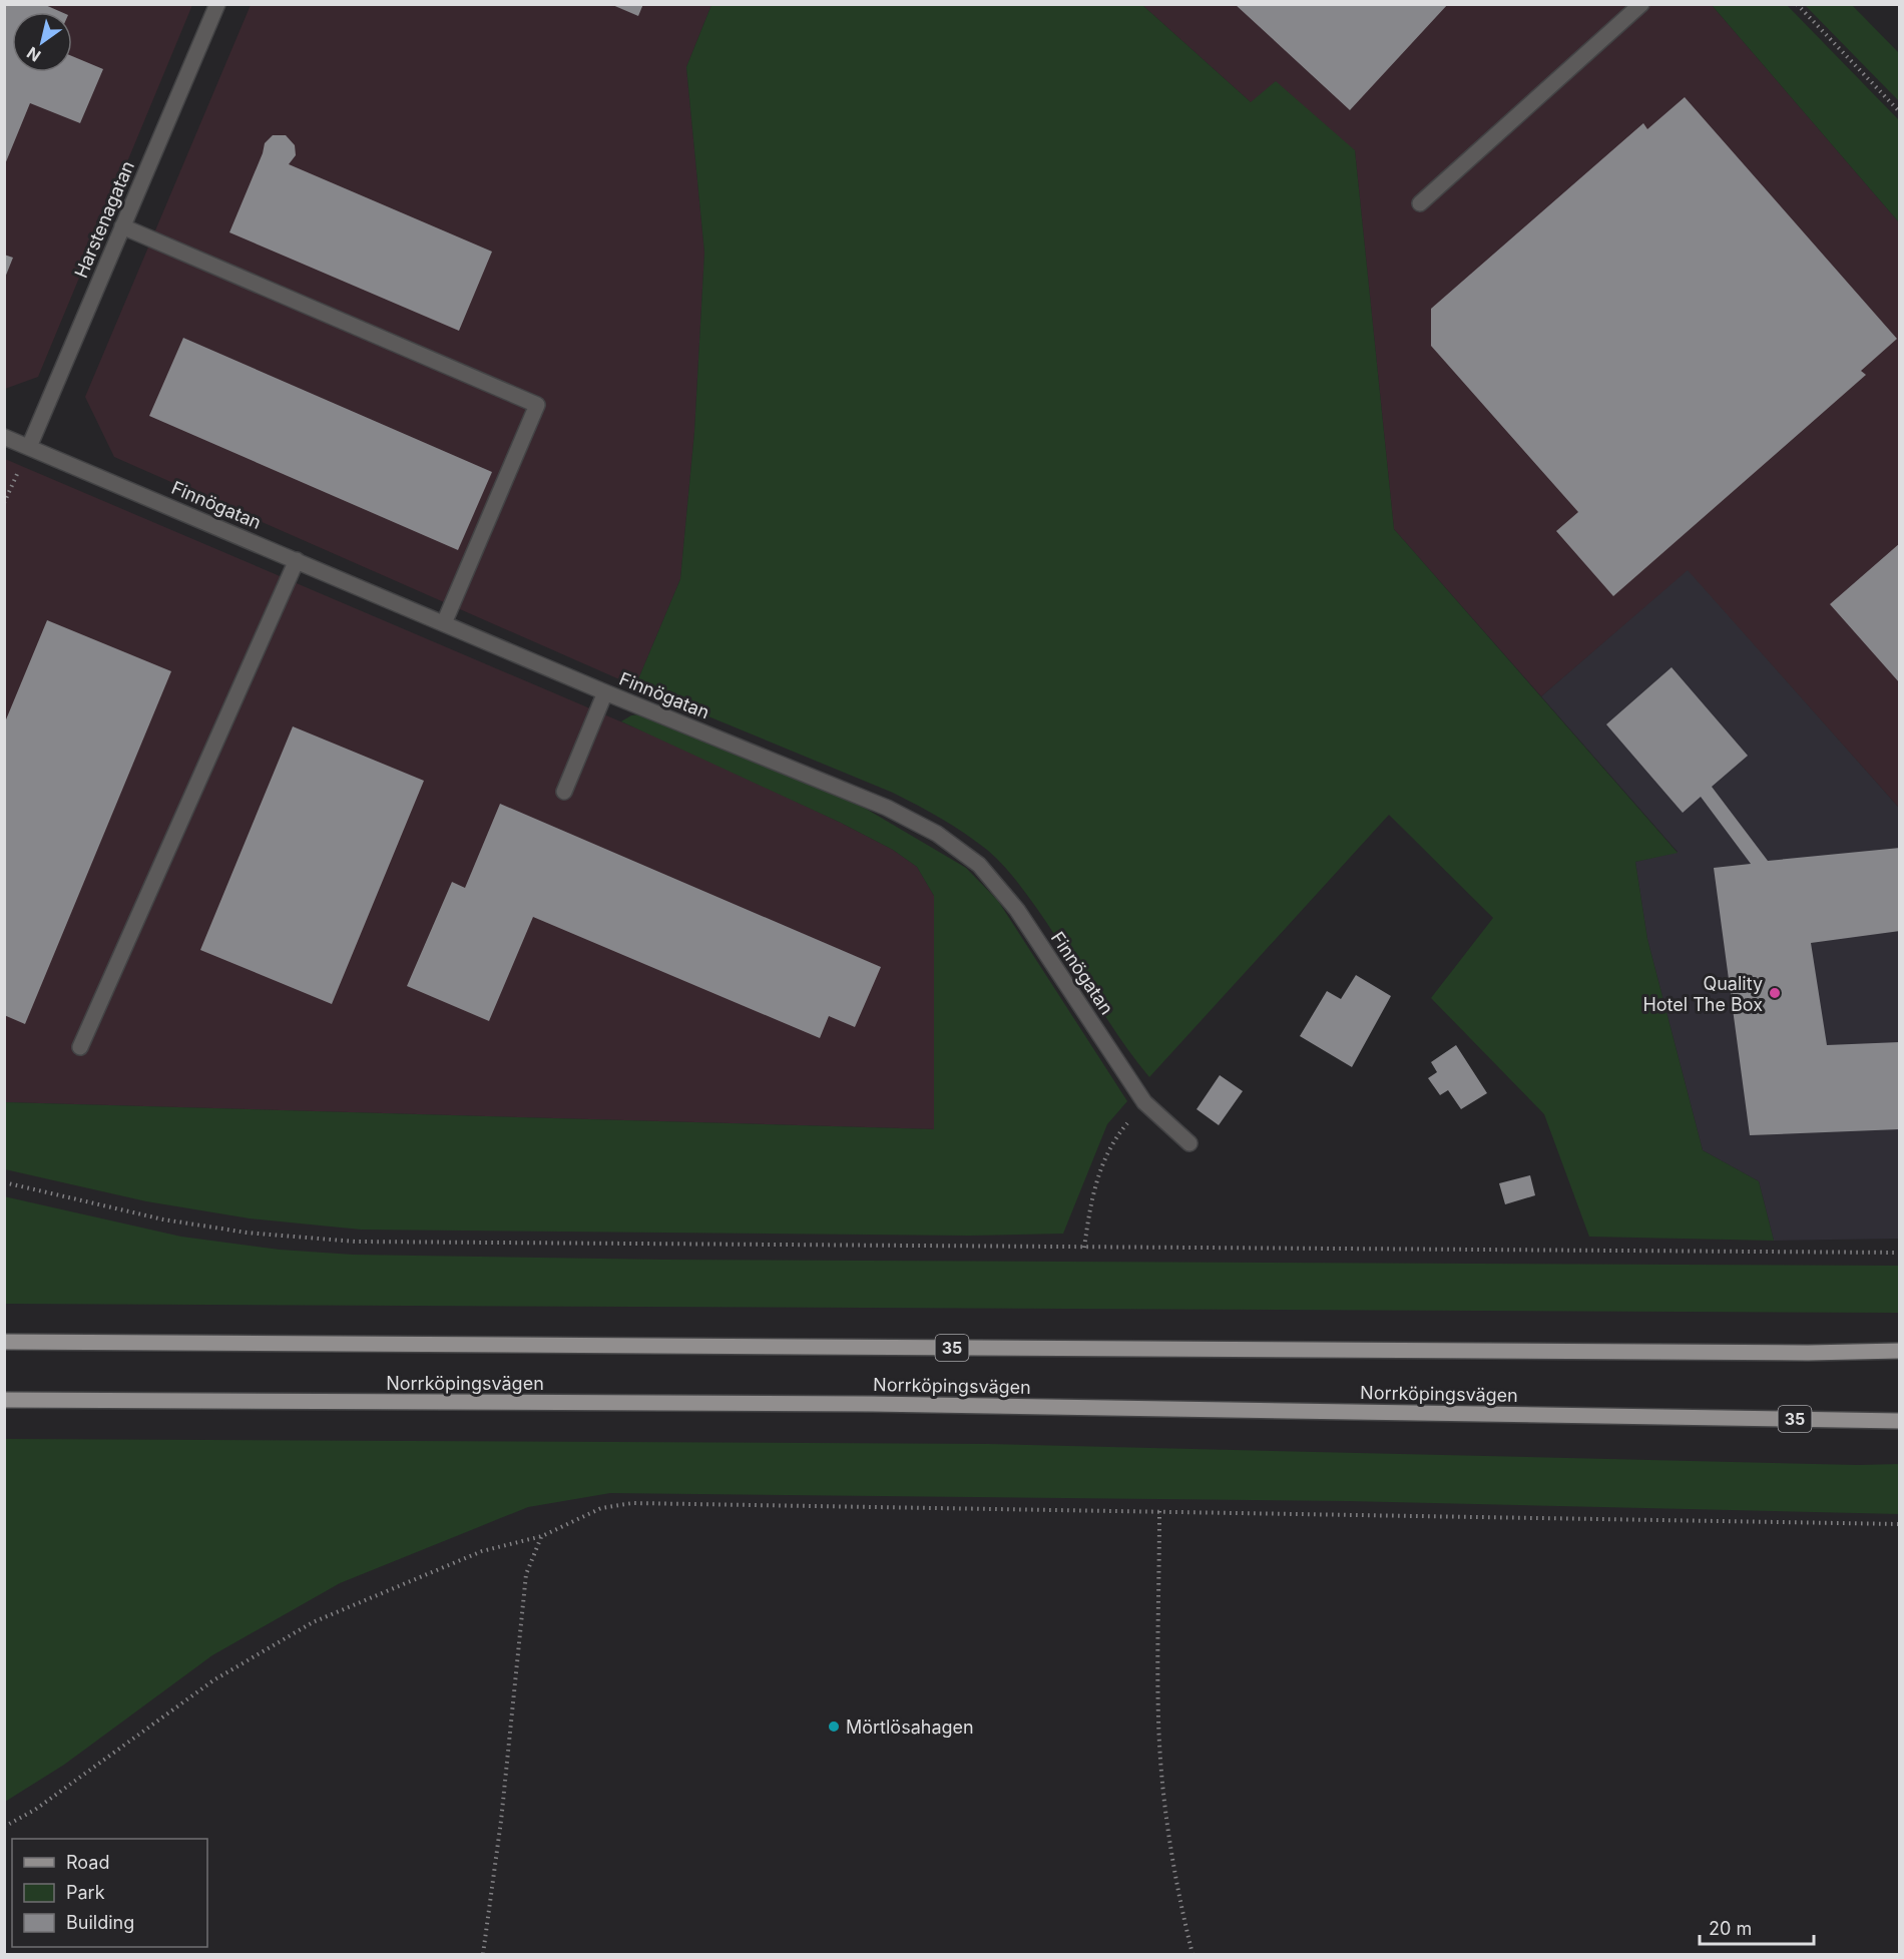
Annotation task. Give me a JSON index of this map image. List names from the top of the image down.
{
  "streets": {
    "main road": ["35", "Norrköpingsvägen"],
    "street": ["Harstenagatan", "Finnögatan"]
  },
  "crossings": [
    ["Harstenagatan", "Finnögatan"]
  ],
  "places": ["Quality Hotel The Box", "Mörtlösahagen"],
  "legend": ["Road", "Park", "Building"],
  "scale_bar": "20 m",
  "north": "bottom left"
}
